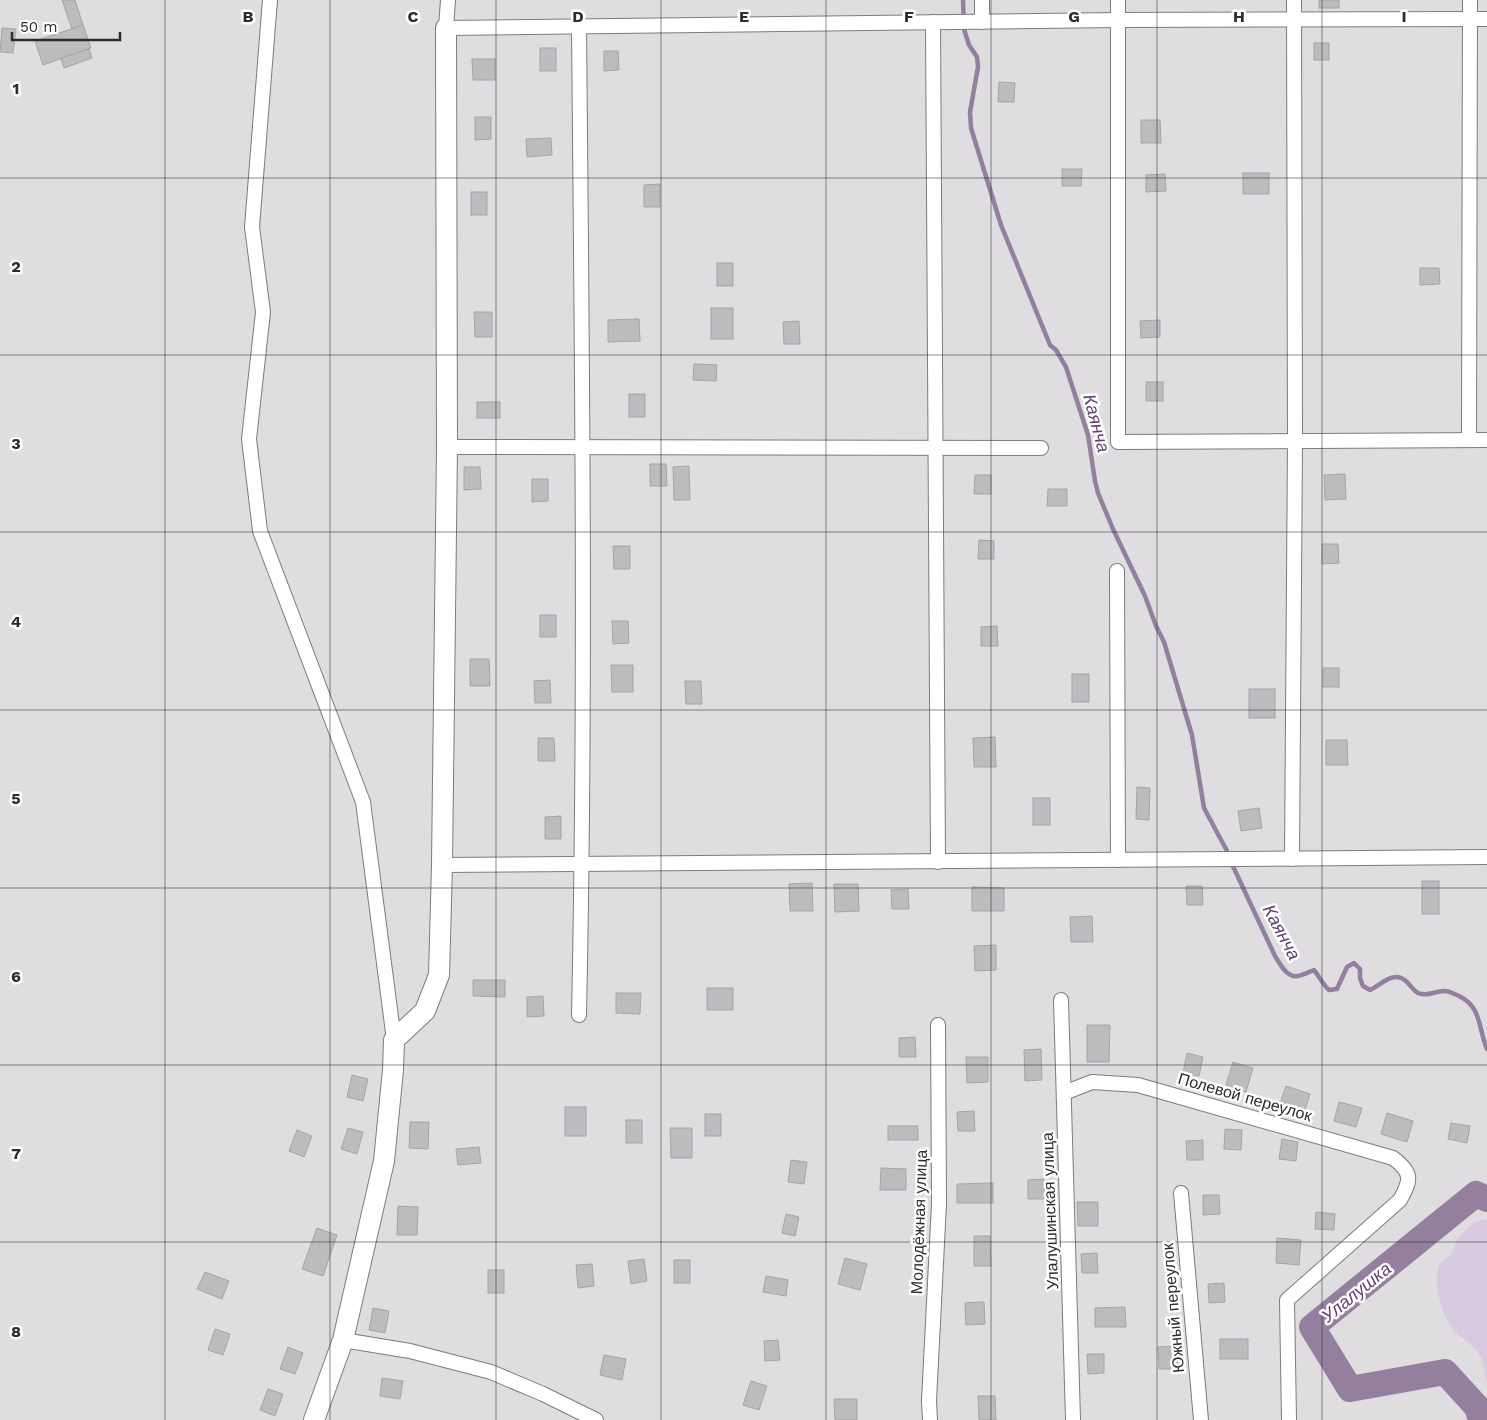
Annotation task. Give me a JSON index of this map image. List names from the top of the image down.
{
  "streets": {
    "street": [
      "Полевой переулок",
      "Улалушинская улица",
      "Молодёжная улица",
      "Южный переулок"
    ]
  },
  "crossings": [
    ["Полевой переулок", "Улалушинская улица"]
  ],
  "water": ["Каянча", "Улалушка"],
  "scale_bar": "50 m",
  "grid": {
    "columns": [
      "B",
      "C",
      "D",
      "E",
      "F",
      "G",
      "H",
      "I"
    ],
    "rows": [
      "1",
      "2",
      "3",
      "4",
      "5",
      "6",
      "7",
      "8"
    ]
  }
}
